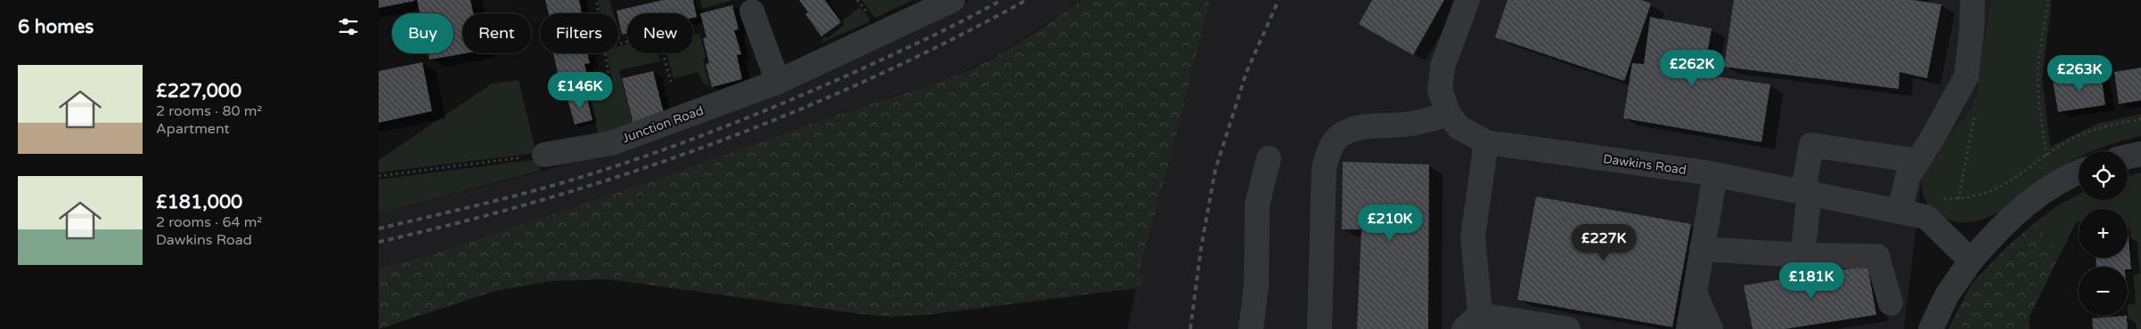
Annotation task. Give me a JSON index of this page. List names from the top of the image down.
{
  "streets": {
    "street": ["Junction Road", "Dawkins Road"]
  },
  "page": {
    "heading": "6 homes",
    "chip": [
      "Buy",
      "Rent",
      "Filters",
      "New"
    ],
    "price": [
      "£262K",
      "£263K",
      "£146K",
      "£210K",
      "£227K",
      "£181K"
    ],
    "list": [
      {
        "name": "£227,000",
        "note": "2 rooms · 80 m² · Apartment"
      },
      {
        "name": "£181,000",
        "note": "2 rooms · 64 m² · Dawkins Road"
      }
    ],
    "map_buttons": ["+", "−"]
  }
}
